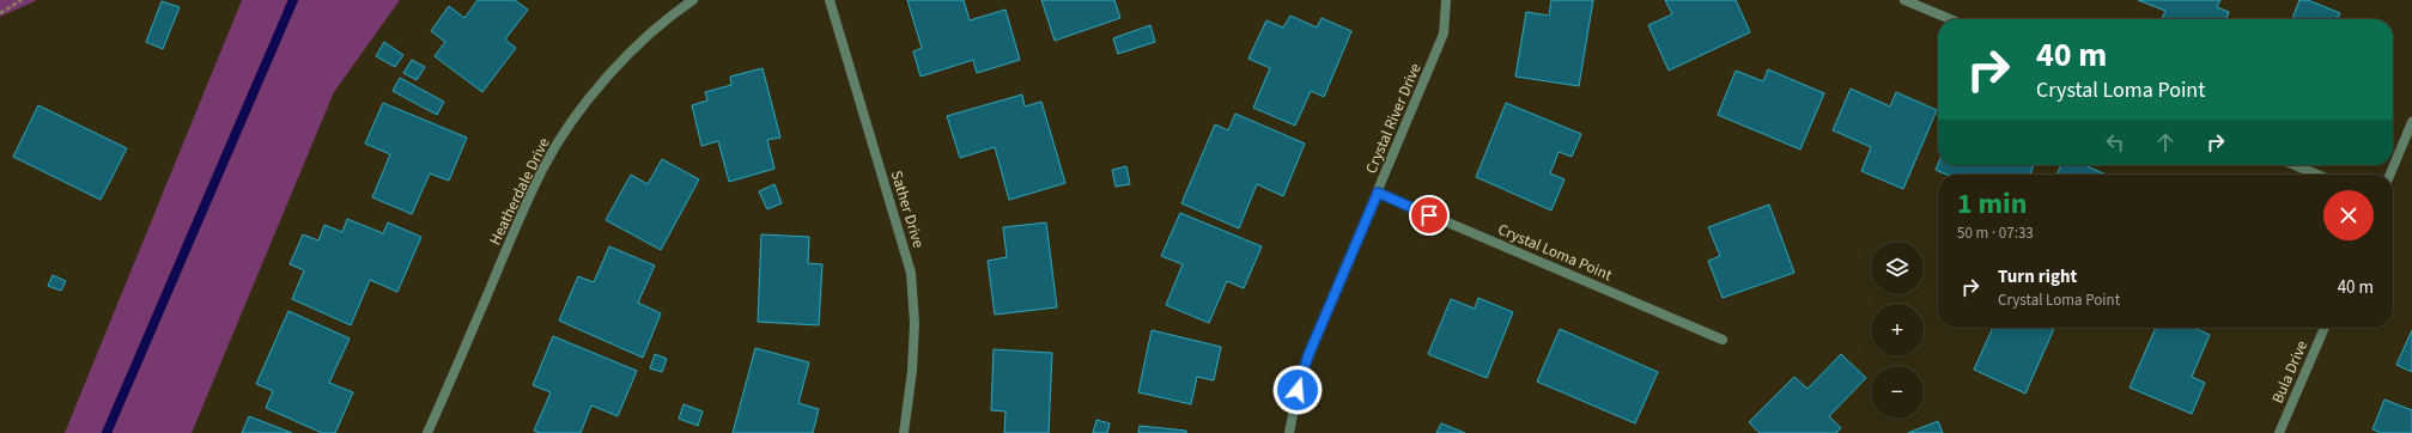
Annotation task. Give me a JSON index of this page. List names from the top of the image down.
{
  "streets": {
    "street": [
      "Crystal River Drive",
      "Heatherdale Drive",
      "Sather Drive",
      "Crystal Loma Point",
      "Bula Drive"
    ]
  },
  "crossings": [
    ["Crystal River Drive", "Crystal Loma Point"]
  ],
  "page": {
    "turn": ["40 m", "Crystal Loma Point"],
    "heading": ["1 min", "50 m · 07:33"],
    "map_buttons": ["+", "−"],
    "list": [
      {
        "name": "Turn right",
        "note": "Crystal Loma Point",
        "value": "40 m"
      }
    ]
  }
}
